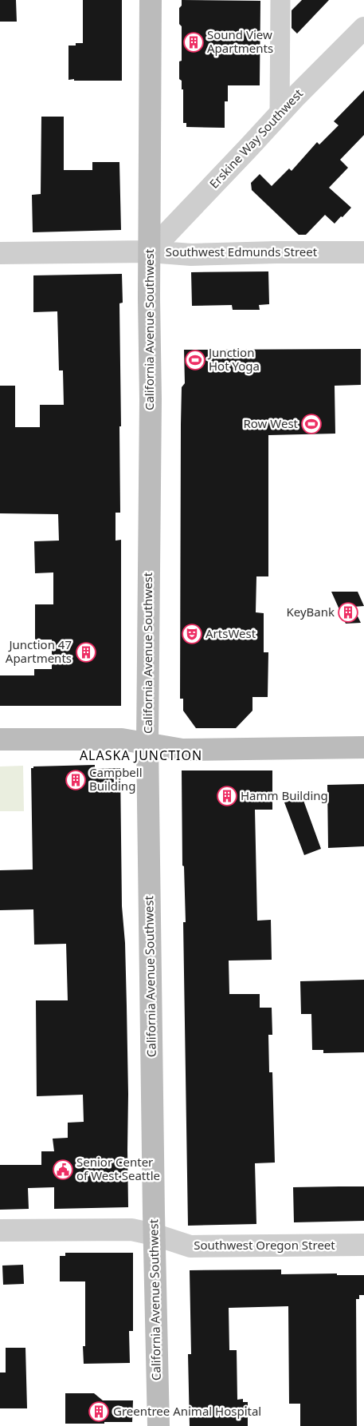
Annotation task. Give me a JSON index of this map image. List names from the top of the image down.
{
  "streets": {
    "main road": ["California Avenue Southwest"],
    "street": ["Erskine Way Southwest", "Southwest Edmunds Street", "Southwest Oregon Street"]
  },
  "crossings": [
    ["Erskine Way Southwest", "Southwest Edmunds Street"],
    ["Erskine Way Southwest", "California Avenue Southwest"],
    ["Southwest Edmunds Street", "California Avenue Southwest"],
    ["California Avenue Southwest", "Southwest Oregon Street"]
  ],
  "districts": ["ALASKA JUNCTION"],
  "places": {
    "building": [
      "Sound View Apartments",
      "KeyBank",
      "Junction 47 Apartments",
      "Campbell Building",
      "Hamm Building",
      "Greentree Animal Hospital"
    ],
    "sports": ["Junction Hot Yoga", "Row West"],
    "theatre": ["ArtsWest"],
    "public building": ["Senior Center of West Seattle"]
  }
}
